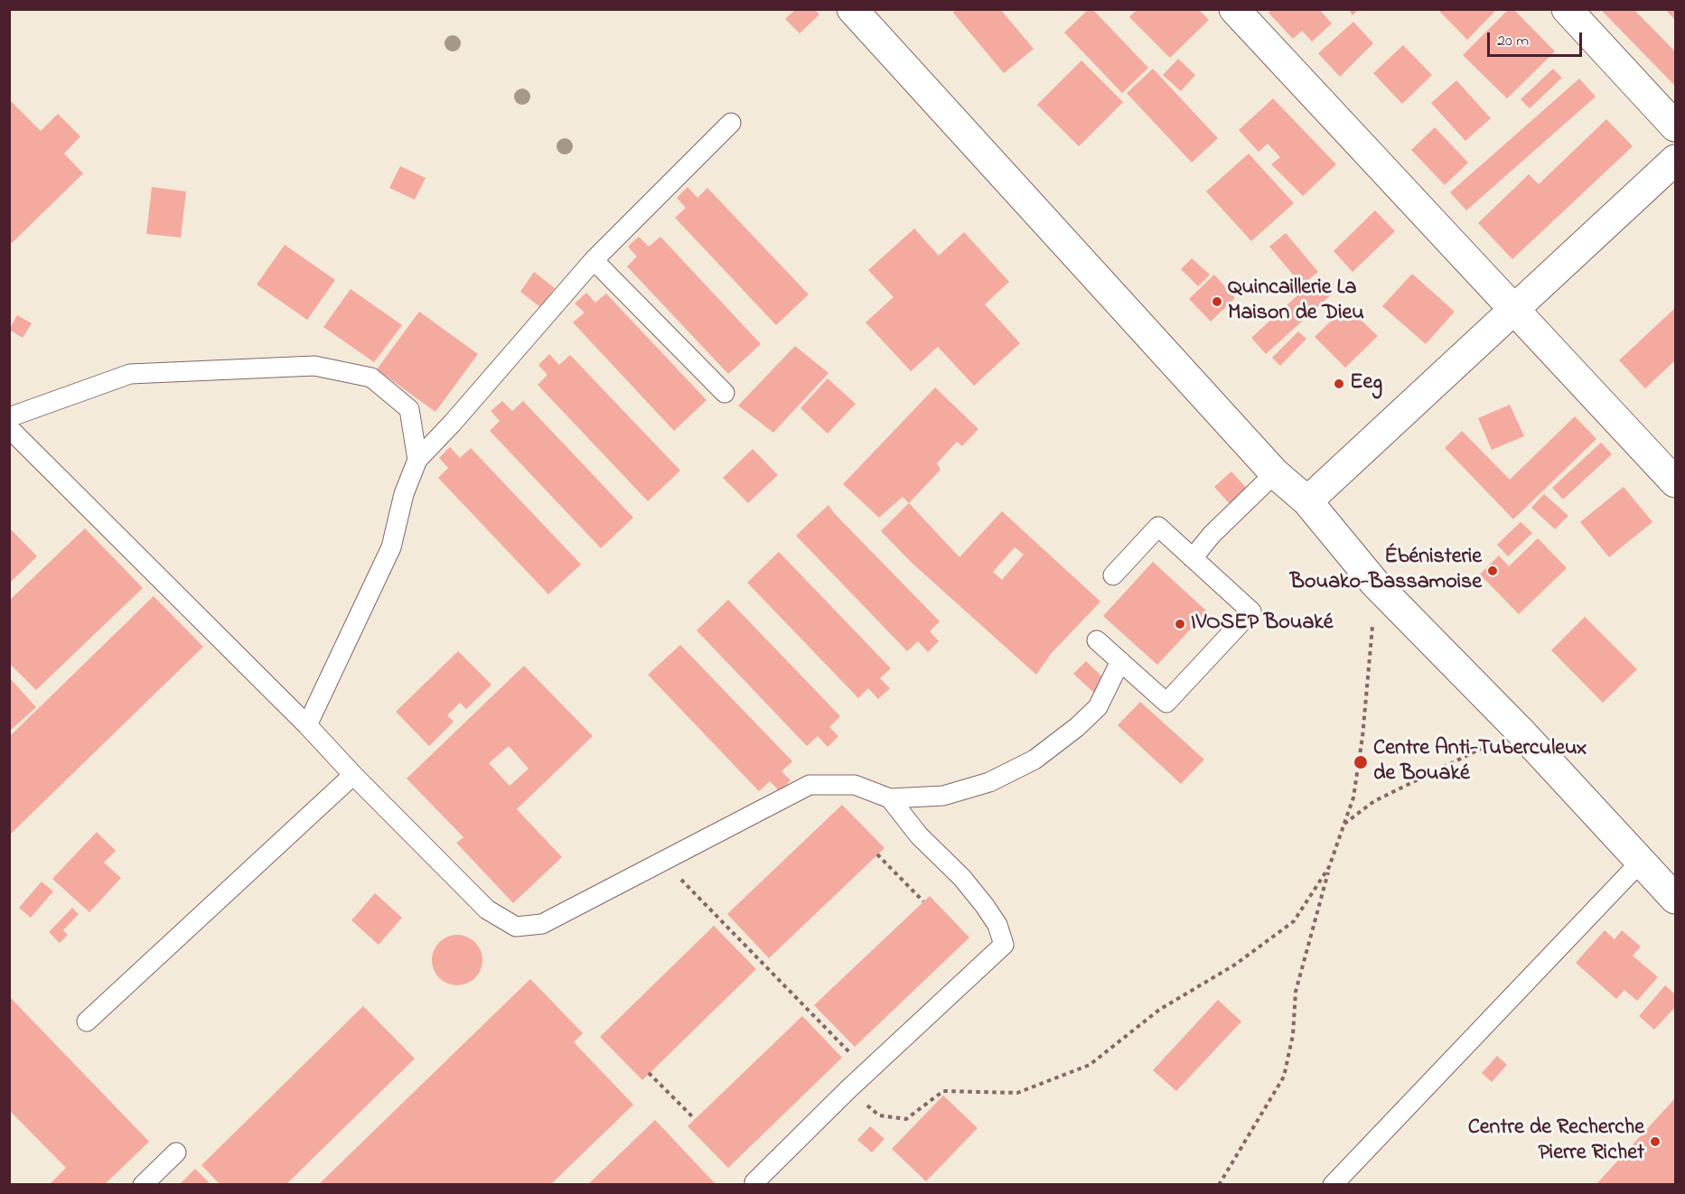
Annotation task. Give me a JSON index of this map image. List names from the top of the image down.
{
  "places": [
    "Quincaillerie La Maison de Dieu",
    "Eeg",
    "Ébénisterie Bouako-Bassamoise",
    "IVOSEP Bouaké",
    "Centre Anti-Tuberculeux de Bouaké",
    "Centre de Recherche Pierre Richet"
  ],
  "scale_bar": "20 m"
}
